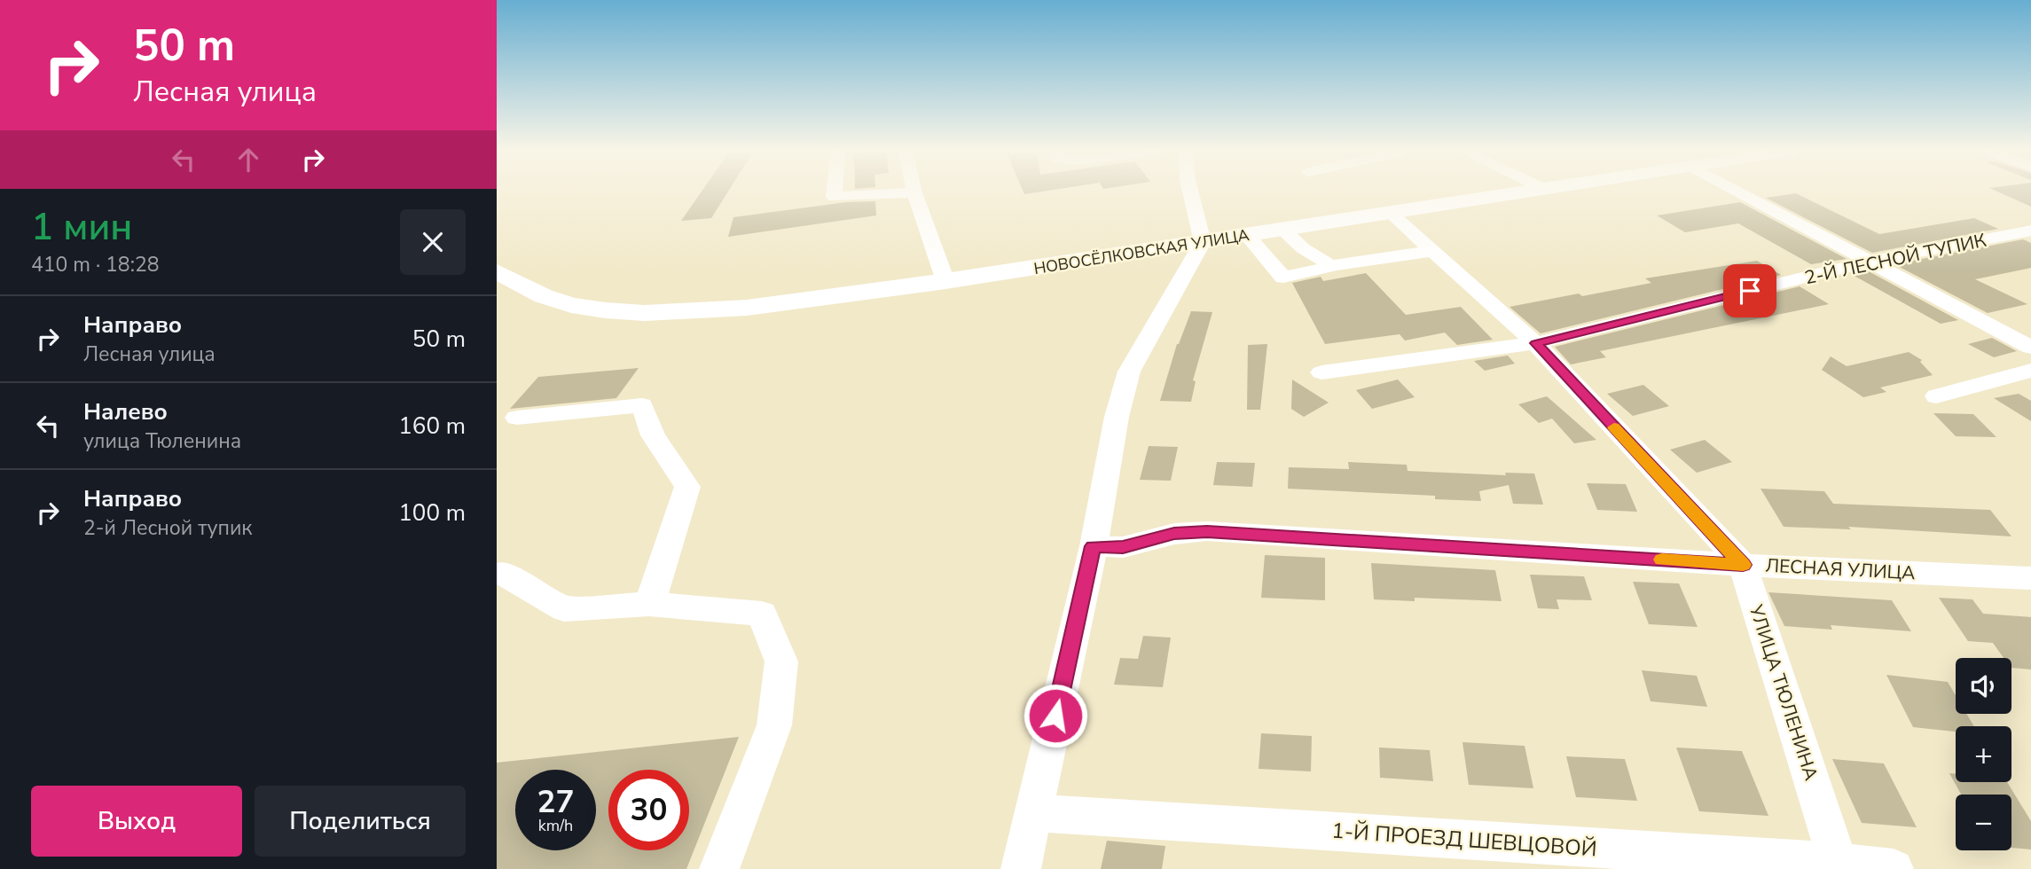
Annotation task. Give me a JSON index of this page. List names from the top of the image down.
{
  "streets": {
    "main road": ["НОВОСЁЛКОВСКАЯ УЛИЦА"],
    "street": [
      "2-Й ЛЕСНОЙ ТУПИК",
      "ЛЕСНАЯ УЛИЦА",
      "УЛИЦА ТЮЛЕНИНА",
      "1-Й ПРОЕЗД ШЕВЦОВОЙ"
    ]
  },
  "crossings": [
    ["НОВОСЁЛКОВСКАЯ УЛИЦА", "УЛИЦА ТЮЛЕНИНА"],
    ["2-Й ЛЕСНОЙ ТУПИК", "УЛИЦА ТЮЛЕНИНА"],
    ["ЛЕСНАЯ УЛИЦА", "УЛИЦА ТЮЛЕНИНА"],
    ["УЛИЦА ТЮЛЕНИНА", "1-Й ПРОЕЗД ШЕВЦОВОЙ"]
  ],
  "page": {
    "turn": ["50 m", "Лесная улица"],
    "heading": ["1 мин", "410 m · 18:28"],
    "list": [
      {
        "name": "Направо",
        "note": "Лесная улица",
        "value": "50 m"
      },
      {
        "name": "Налево",
        "note": "улица Тюленина",
        "value": "160 m"
      },
      {
        "name": "Направо",
        "note": "2-й Лесной тупик",
        "value": "100 m"
      }
    ],
    "map_buttons": ["+", "−"],
    "speed": "27 km/h",
    "limit": "30",
    "buttons": ["Выход", "Поделиться"]
  }
}
